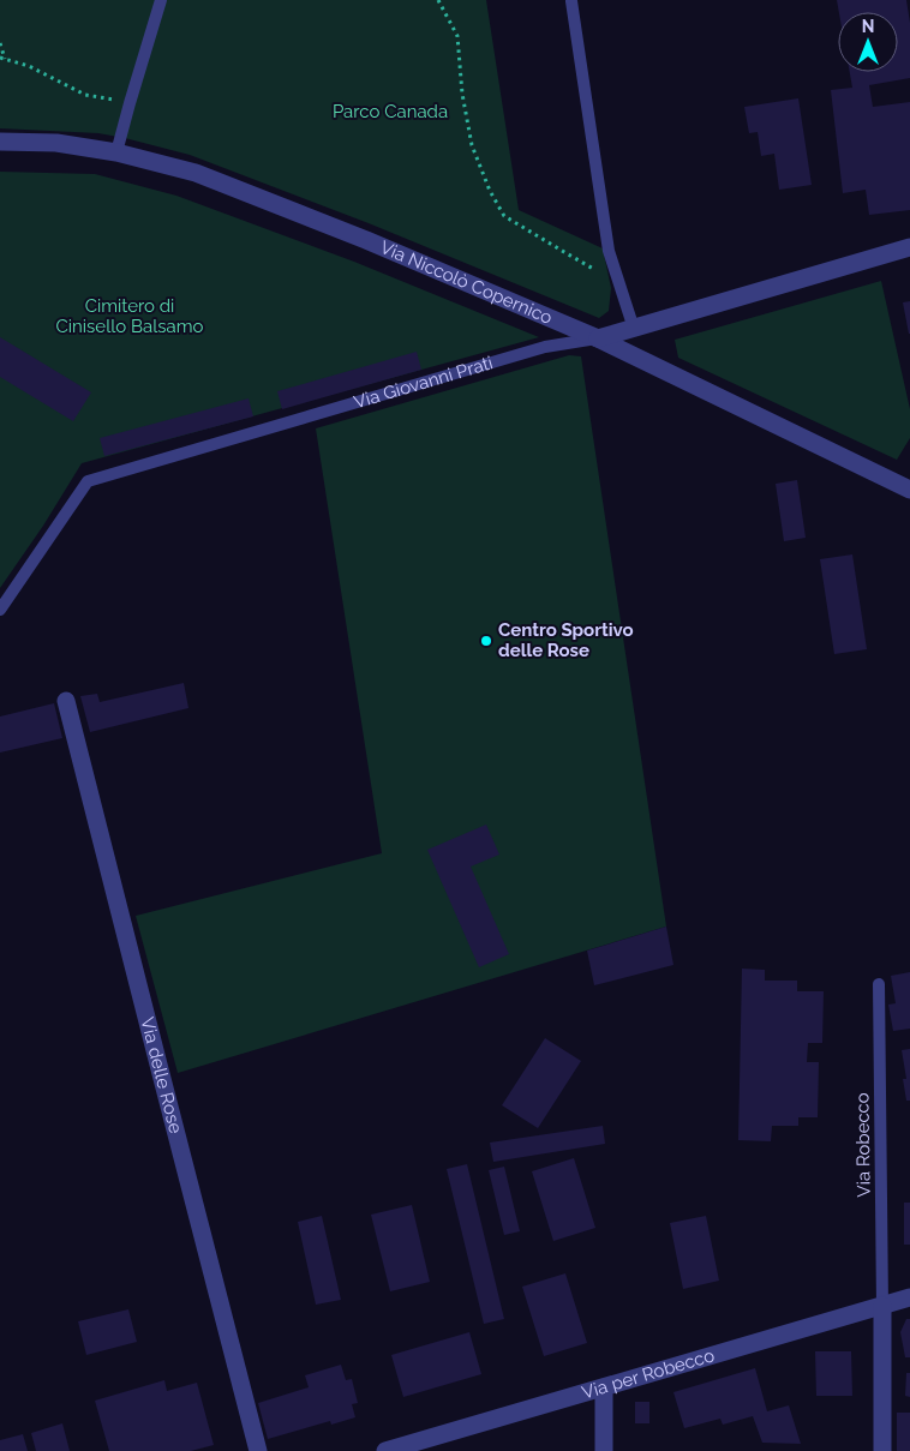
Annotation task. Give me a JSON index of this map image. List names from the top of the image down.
{
  "streets": {
    "street": [
      "Via Niccolò Copernico",
      "Via Giovanni Prati",
      "Via delle Rose",
      "Via per Robecco"
    ],
    "lane": ["Via Robecco"]
  },
  "crossings": [
    ["Via Niccolò Copernico", "Via Giovanni Prati"],
    ["Via Robecco", "Via per Robecco"]
  ],
  "parks": ["Parco Canada", "Cimitero di Cinisello Balsamo"],
  "places": ["Centro Sportivo delle Rose"],
  "north": "top"
}
